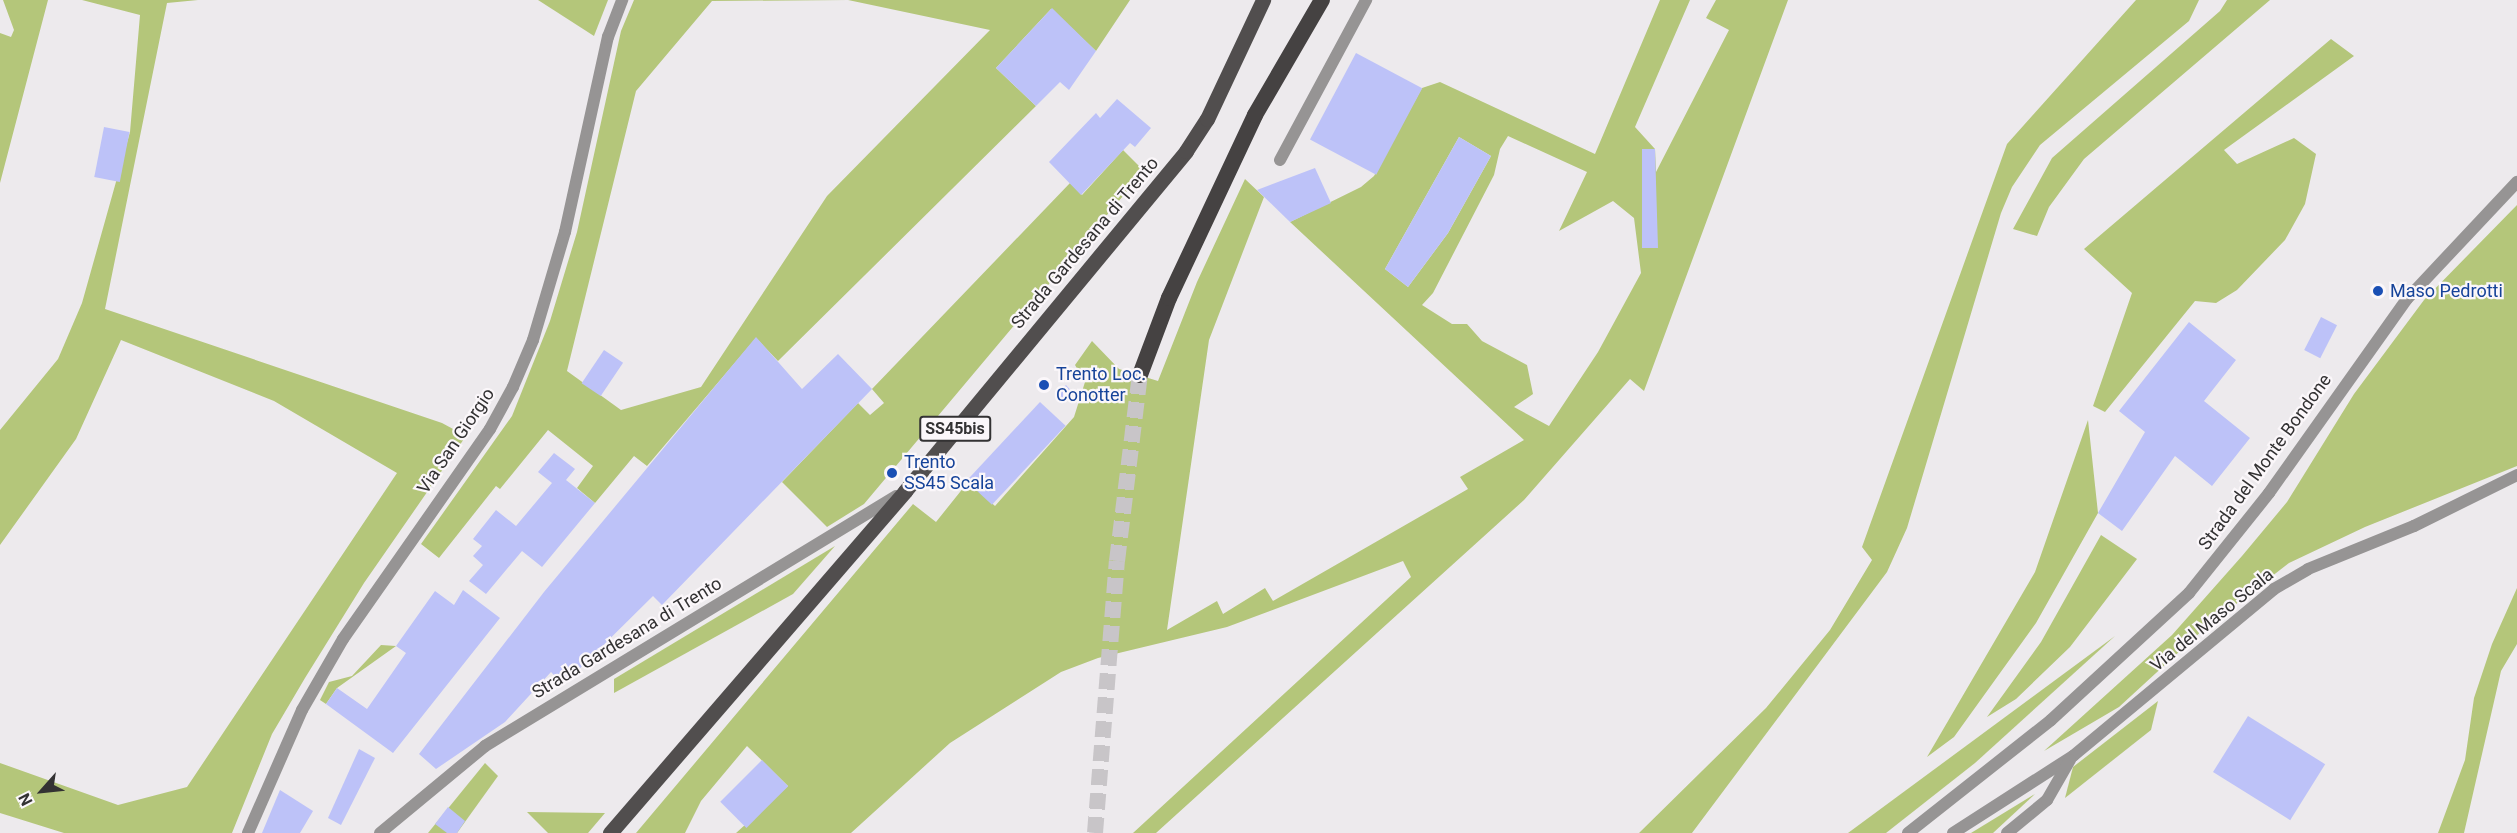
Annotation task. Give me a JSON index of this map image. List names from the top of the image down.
{
  "streets": {
    "main road": ["Strada Gardesana di Trento", "SS45bis"],
    "street": ["Via San Giorgio", "Strada del Monte Bondone", "Via del Maso Scala"]
  },
  "places": ["Maso Pedrotti", "Trento Loc. Conotter", "Trento SS45 Scala"],
  "north": "bottom left"
}
